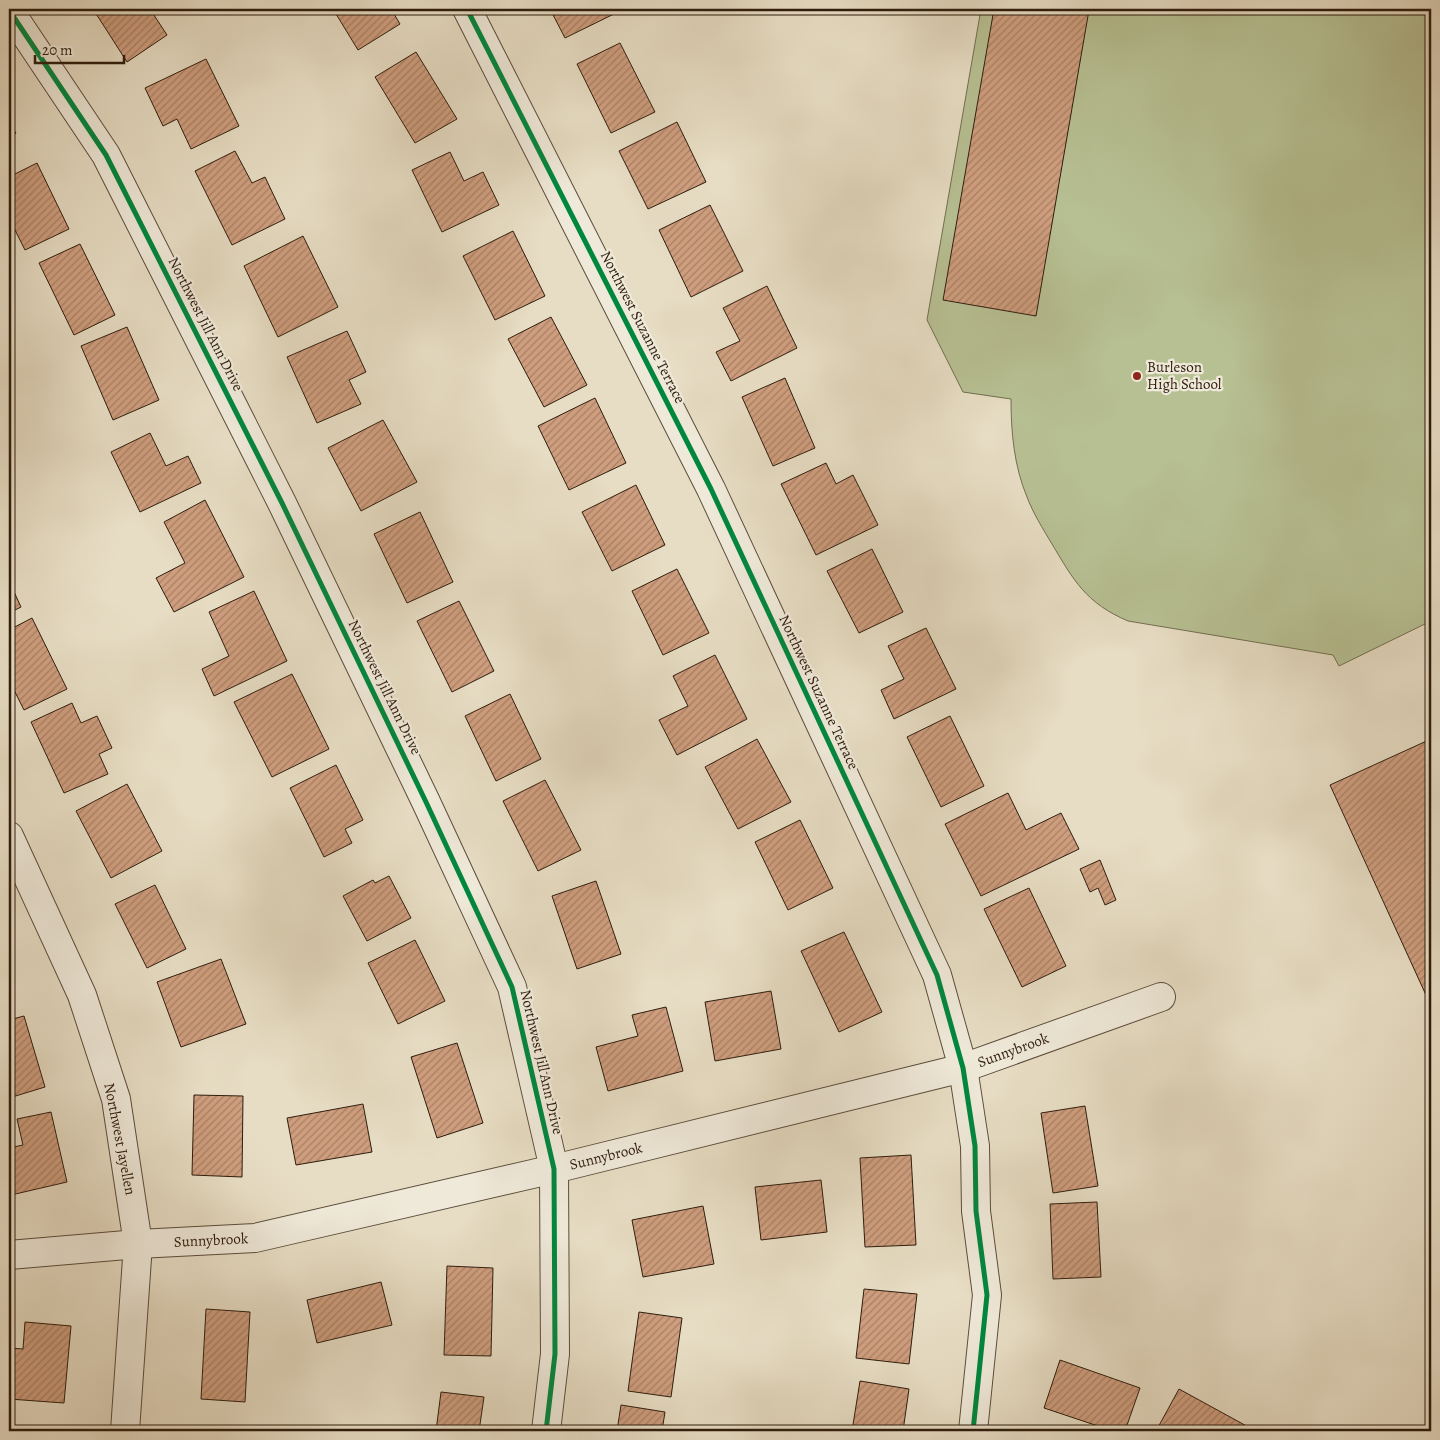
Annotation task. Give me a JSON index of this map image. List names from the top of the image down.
{
  "streets": {
    "street": [
      "Northwest Jill Ann Drive",
      "Northwest Suzanne Terrace",
      "Sunnybrook",
      "Northwest Jayellen"
    ]
  },
  "crossings": [
    ["Northwest Jill Ann Drive", "Sunnybrook"],
    ["Northwest Suzanne Terrace", "Sunnybrook"],
    ["Sunnybrook", "Northwest Jayellen"]
  ],
  "places": ["Burleson High School"],
  "scale_bar": "20 m"
}
